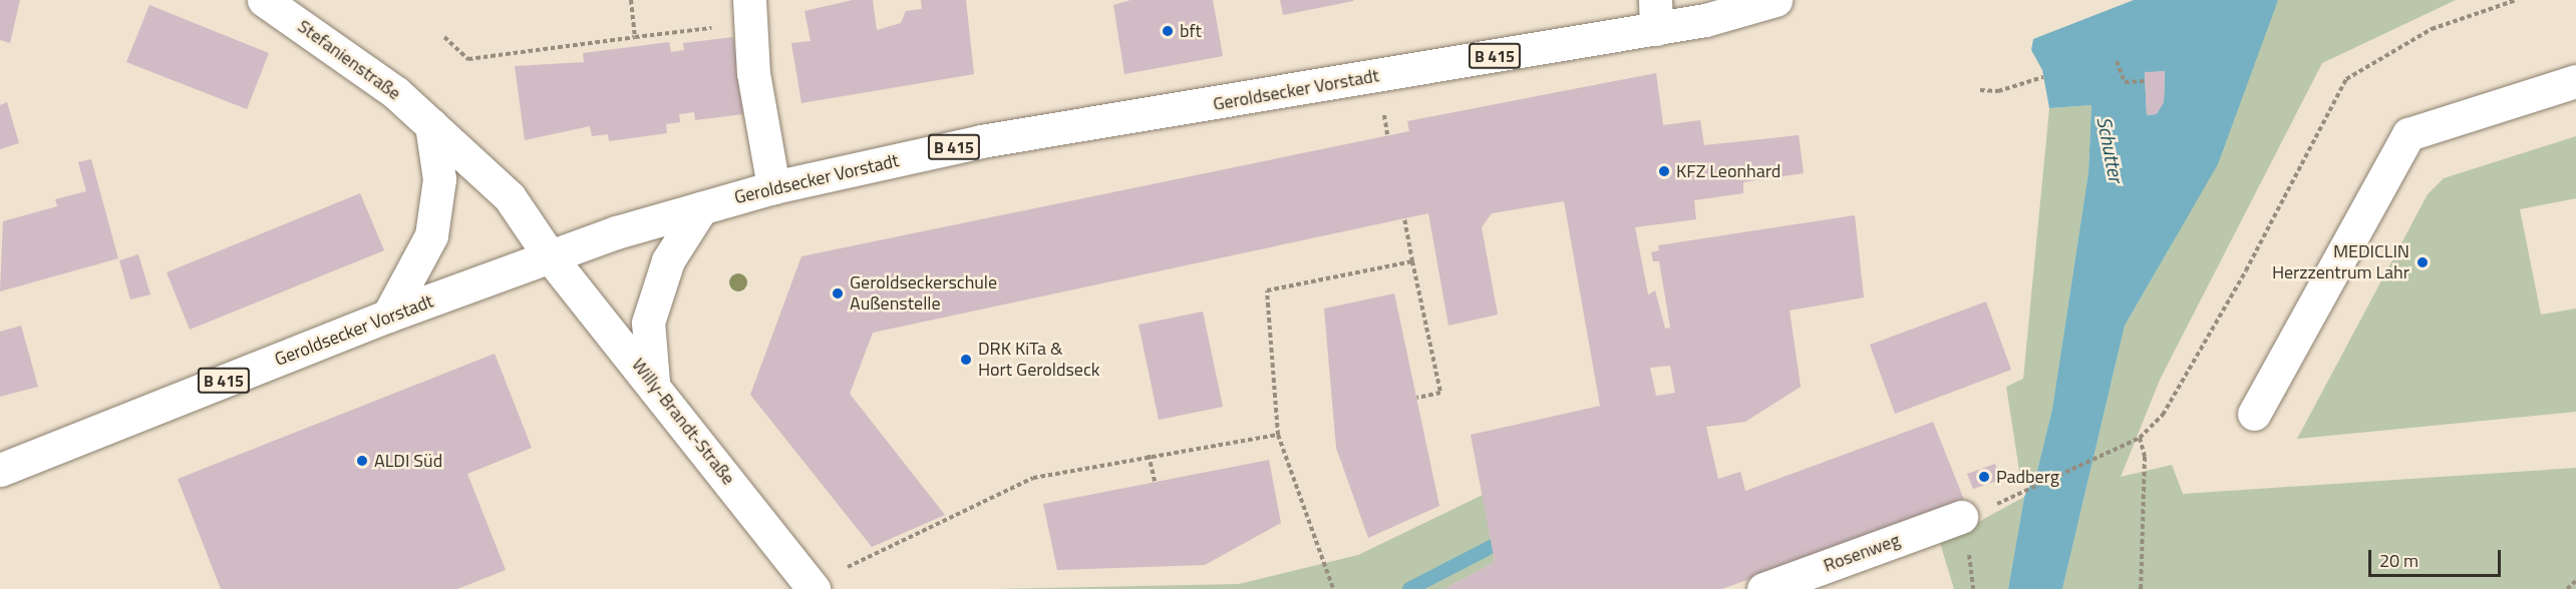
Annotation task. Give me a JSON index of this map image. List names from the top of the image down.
{
  "streets": {
    "main road": [
      "B 415",
      "Stefanienstraße",
      "Geroldsecker Vorstadt",
      "Willy-Brandt-Straße",
      "Rosenweg"
    ]
  },
  "crossings": [
    ["Stefanienstraße", "Geroldsecker Vorstadt"],
    ["Stefanienstraße", "Willy-Brandt-Straße"],
    ["Geroldsecker Vorstadt", "Willy-Brandt-Straße"]
  ],
  "water": ["Schutter"],
  "places": [
    "bft",
    "KFZ Leonhard",
    "MEDICLIN Herzzentrum Lahr",
    "Geroldseckerschule Außenstelle",
    "DRK KiTa & Hort Geroldseck",
    "ALDI Süd",
    "Padberg"
  ],
  "scale_bar": "20 m"
}
